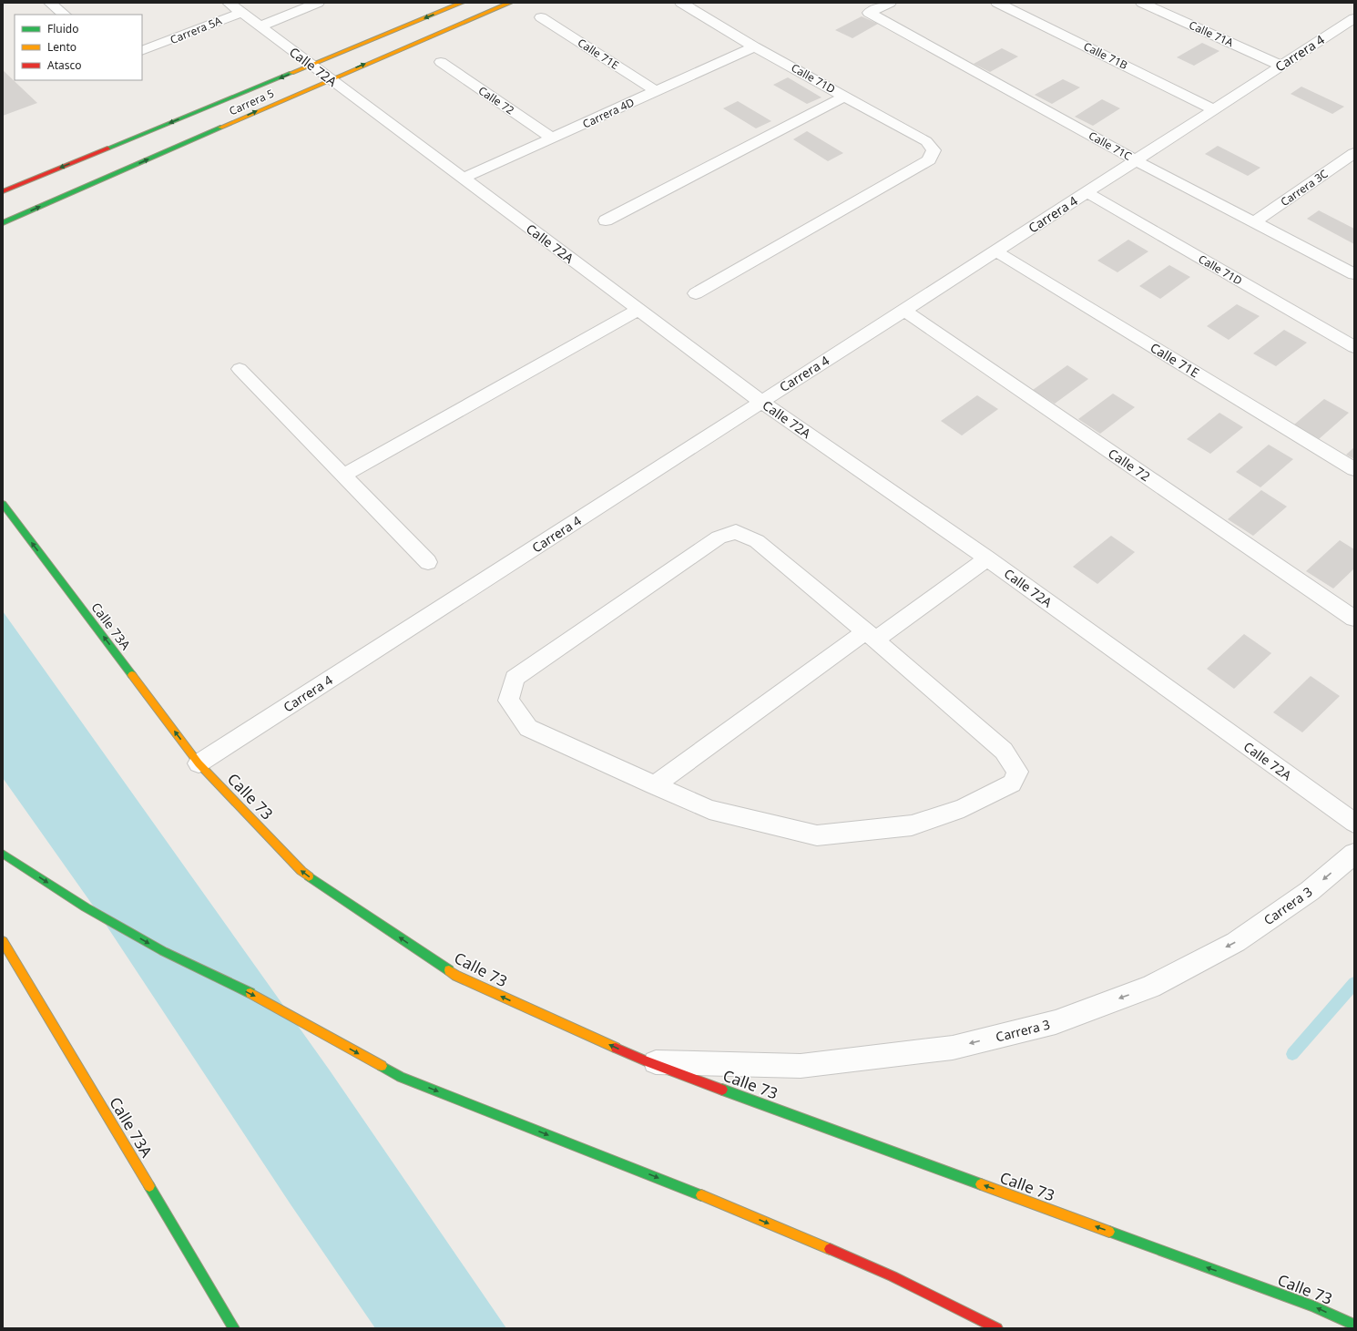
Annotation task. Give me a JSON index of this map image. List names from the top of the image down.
{
  "streets": {
    "main road": ["Carrera 5", "Calle 73A", "Calle 73"],
    "street": [
      "Carrera 5A",
      "Calle 71A",
      "Carrera 4",
      "Calle 71E",
      "Calle 71B",
      "Calle 72A",
      "Calle 71D",
      "Calle 72",
      "Carrera 4D",
      "Calle 71C",
      "Carrera 3C",
      "Carrera 3"
    ]
  },
  "crossings": [
    ["Carrera 5A", "Calle 72A"],
    ["Calle 71A", "Carrera 4"],
    ["Carrera 4", "Calle 71E"],
    ["Carrera 4", "Calle 71B"],
    ["Carrera 4", "Calle 72A"],
    ["Carrera 4", "Calle 71D"],
    ["Carrera 4", "Calle 72"],
    ["Carrera 4", "Calle 71C"],
    ["Carrera 4", "Calle 73A"],
    ["Carrera 4", "Calle 73"],
    ["Calle 71E", "Carrera 4D"],
    ["Calle 72A", "Carrera 5"],
    ["Calle 72A", "Carrera 4D"],
    ["Calle 71D", "Carrera 4D"],
    ["Calle 72", "Carrera 4D"],
    ["Calle 71C", "Carrera 3C"],
    ["Calle 73A", "Calle 73"],
    ["Calle 73", "Carrera 3"]
  ],
  "one_way": ["Calle 73A", "Calle 73", "Carrera 3"],
  "legend": ["Fluido", "Lento", "Atasco"]
}
